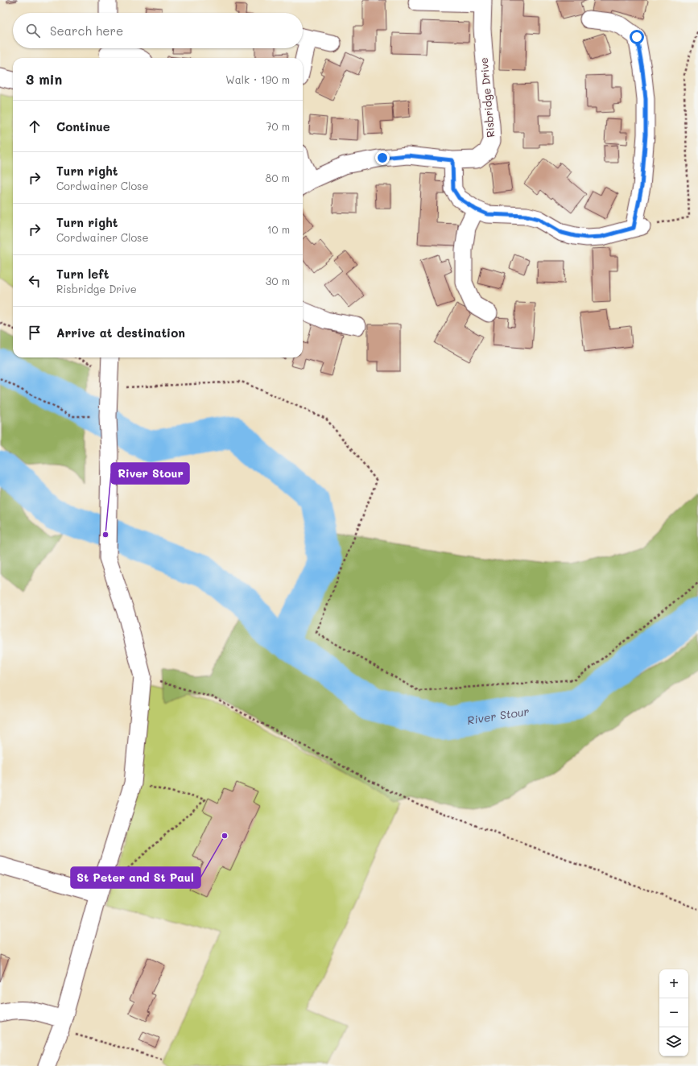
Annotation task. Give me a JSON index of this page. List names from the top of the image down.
{
  "streets": {
    "street": ["Risbridge Drive"]
  },
  "water": ["River Stour"],
  "places": ["River Stour", "St Peter and St Paul"],
  "page": {
    "search": "Search here",
    "heading": ["3 min", "Walk · 190 m"],
    "list": [
      ["Continue", "70 m"],
      ["Turn right", "Cordwainer Close", "80 m"],
      ["Turn right", "Cordwainer Close", "10 m"],
      ["Turn left", "Risbridge Drive", "30 m"],
      "Arrive at destination"
    ],
    "map_buttons": ["+", "−"]
  }
}
